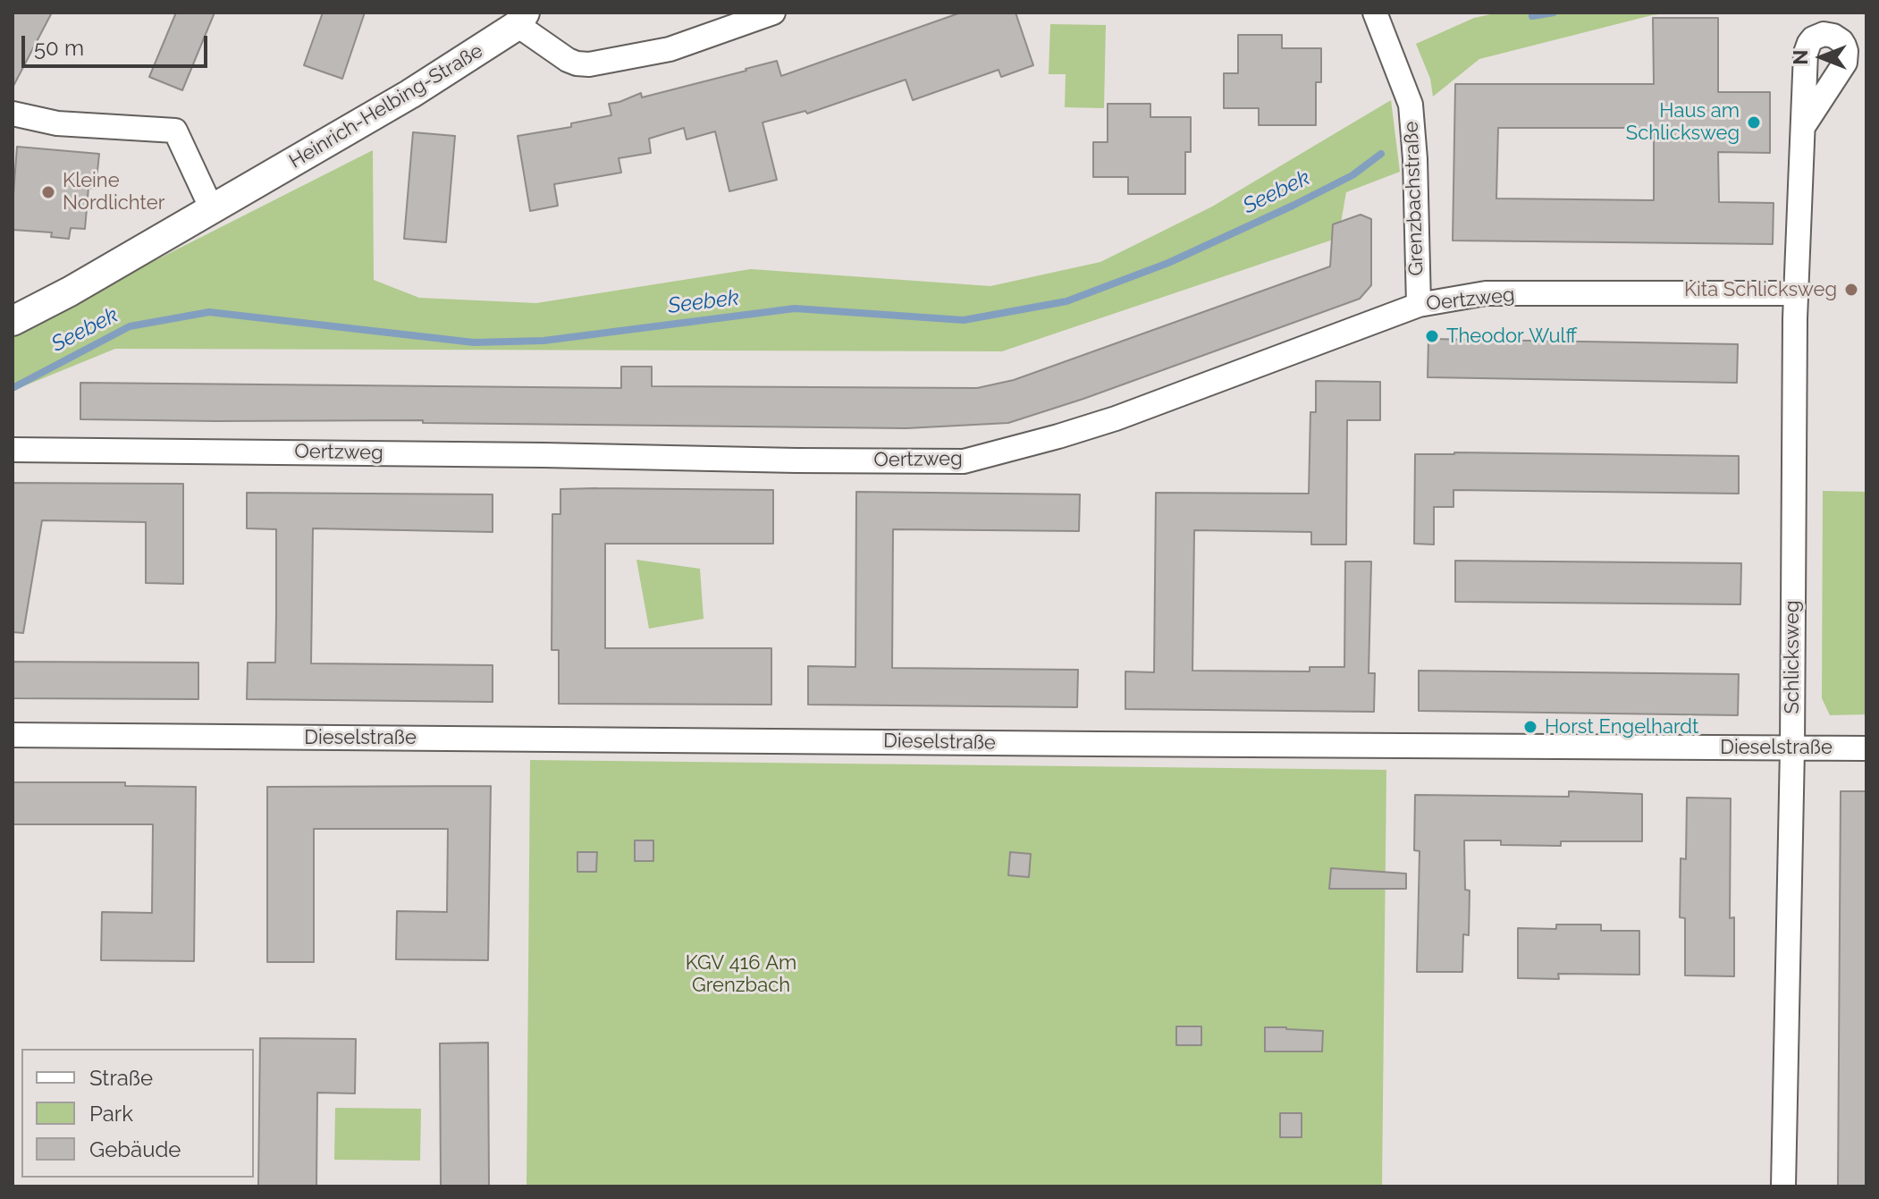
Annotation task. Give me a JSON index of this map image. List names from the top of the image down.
{
  "streets": {
    "street": [
      "Heinrich-Helbing-Straße",
      "Grenzbachstraße",
      "Oertzweg",
      "Schlicksweg",
      "Dieselstraße"
    ]
  },
  "crossings": [
    ["Grenzbachstraße", "Oertzweg"],
    ["Oertzweg", "Schlicksweg"],
    ["Schlicksweg", "Dieselstraße"]
  ],
  "water": ["Seebek"],
  "parks": ["KGV 416 Am Grenzbach"],
  "places": [
    "Haus am Schlicksweg",
    "Kleine Nordlichter",
    "Kita Schlicksweg",
    "Theodor Wulff",
    "Horst Engelhardt"
  ],
  "legend": ["Straße", "Park", "Gebäude"],
  "scale_bar": "50 m",
  "north": "left"
}
